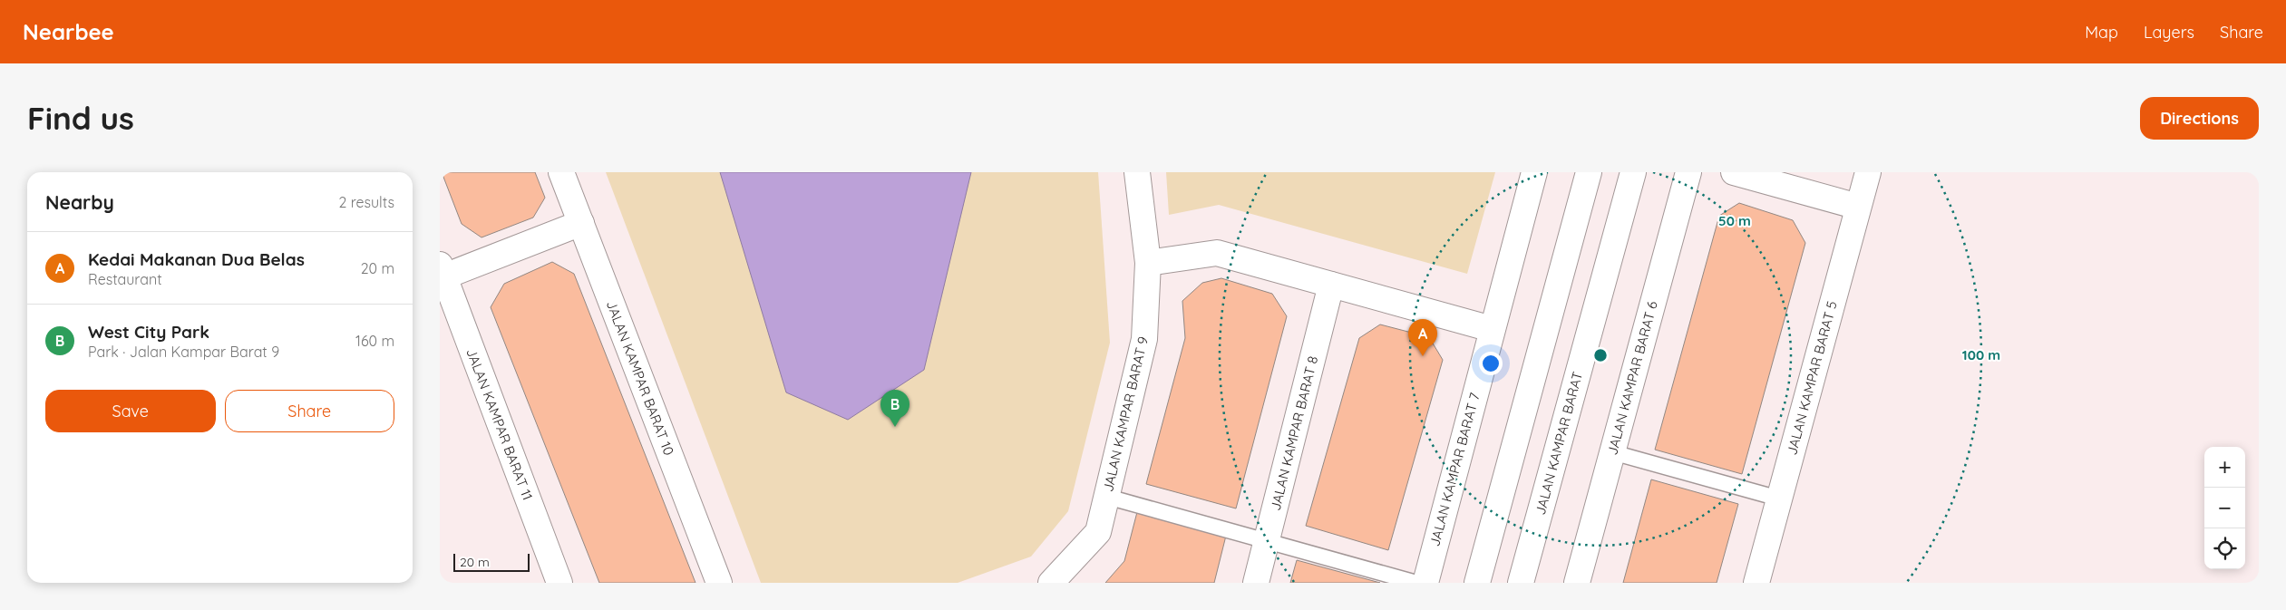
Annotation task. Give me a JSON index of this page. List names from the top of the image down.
{
  "streets": {
    "street": [
      "JALAN KAMPAR BARAT 10",
      "JALAN KAMPAR BARAT 6",
      "JALAN KAMPAR BARAT 5",
      "JALAN KAMPAR BARAT 9",
      "JALAN KAMPAR BARAT 11",
      "JALAN KAMPAR BARAT 8",
      "JALAN KAMPAR BARAT",
      "JALAN KAMPAR BARAT 7"
    ]
  },
  "scale_bar": "20 m",
  "page": {
    "header": "Nearbee",
    "nav": ["Map", "Layers", "Share"],
    "buttons": [
      "Directions",
      ["Save", "Share"]
    ],
    "title": "Find us",
    "heading": ["Nearby", "2 results"],
    "list": [
      {
        "mark": "A",
        "name": "Kedai Makanan Dua Belas",
        "note": "Restaurant",
        "value": "20 m"
      },
      {
        "mark": "B",
        "name": "West City Park",
        "note": "Park · Jalan Kampar Barat 9",
        "value": "160 m"
      }
    ],
    "pins": ["A", "B"],
    "map_buttons": ["+", "−"],
    "scale": "20 m"
  },
  "rings": ["50 m", "100 m"]
}
